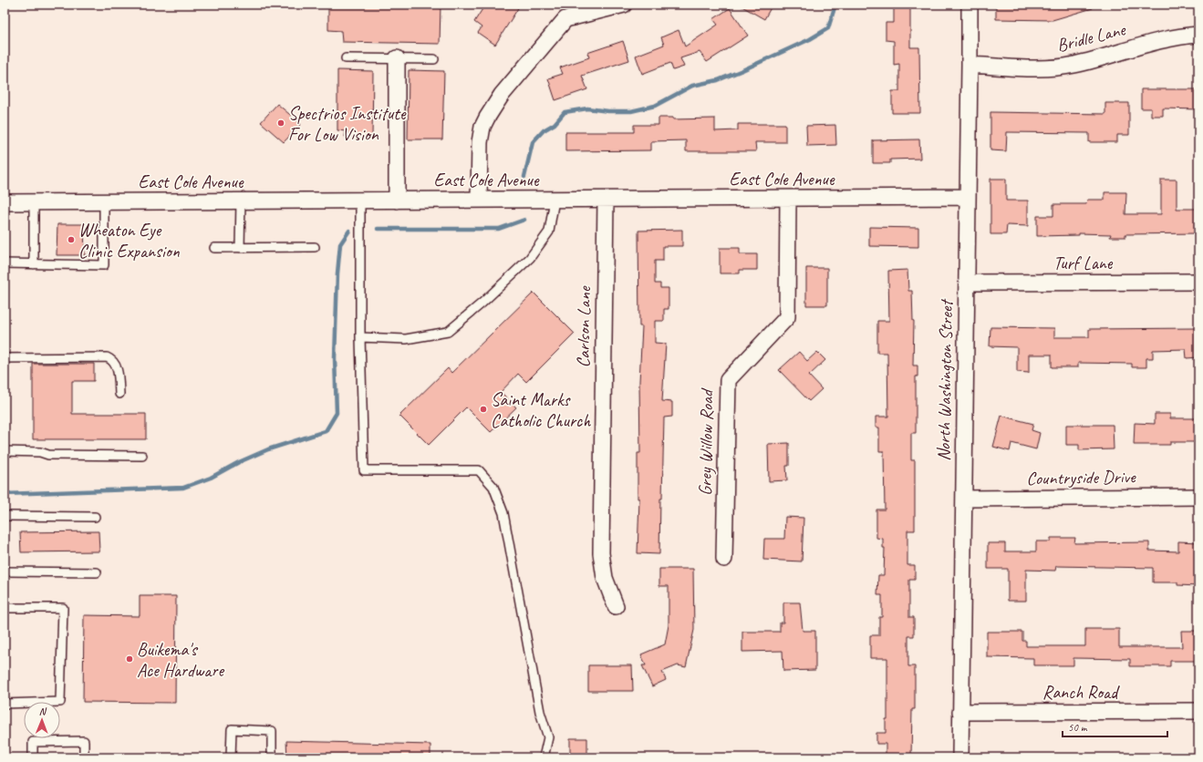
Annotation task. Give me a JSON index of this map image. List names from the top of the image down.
{
  "streets": {
    "street": [
      "Bridle Lane",
      "East Cole Avenue",
      "Turf Lane",
      "Carlson Lane",
      "North Washington Street",
      "Grey Willow Road",
      "Countryside Drive",
      "Ranch Road"
    ]
  },
  "crossings": [
    ["Bridle Lane", "North Washington Street"],
    ["East Cole Avenue", "Carlson Lane"],
    ["East Cole Avenue", "North Washington Street"],
    ["East Cole Avenue", "Grey Willow Road"],
    ["Turf Lane", "North Washington Street"],
    ["North Washington Street", "Countryside Drive"],
    ["North Washington Street", "Ranch Road"]
  ],
  "places": [
    "Spectrios Institute For Low Vision",
    "Wheaton Eye Clinic Expansion",
    "Saint Marks Catholic Church",
    "Buikema's Ace Hardware"
  ],
  "scale_bar": "50 m",
  "north": "top"
}
